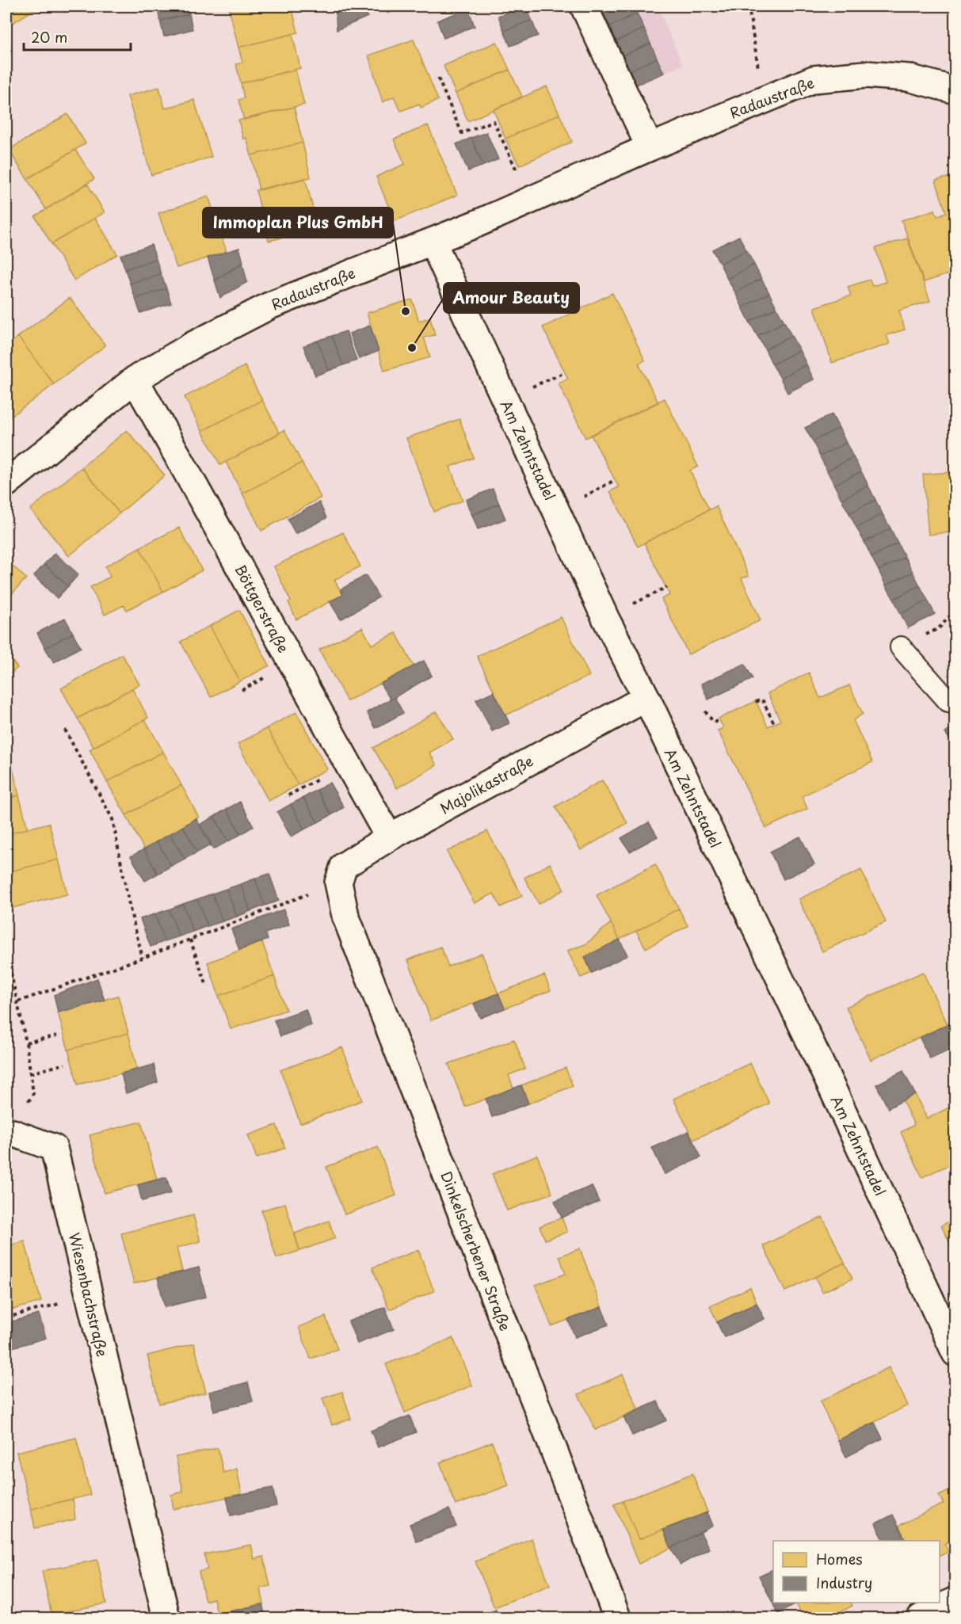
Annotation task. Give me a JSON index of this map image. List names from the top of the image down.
{
  "streets": {
    "street": [
      "Radaustraße",
      "Am Zehntstadel",
      "Böttgerstraße",
      "Majolikastraße",
      "Dinkelscherbener Straße",
      "Wiesenbachstraße"
    ]
  },
  "crossings": [
    ["Radaustraße", "Am Zehntstadel"],
    ["Radaustraße", "Böttgerstraße"],
    ["Am Zehntstadel", "Majolikastraße"],
    ["Böttgerstraße", "Majolikastraße"],
    ["Majolikastraße", "Dinkelscherbener Straße"]
  ],
  "places": ["Immoplan Plus GmbH", "Amour Beauty"],
  "legend": ["Homes", "Industry"],
  "scale_bar": "20 m"
}
